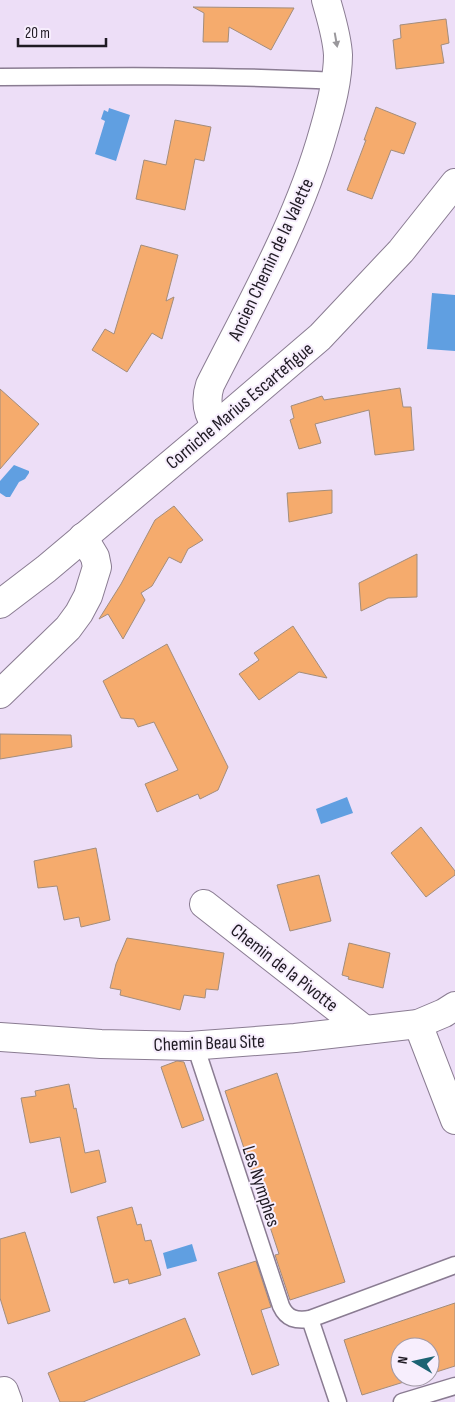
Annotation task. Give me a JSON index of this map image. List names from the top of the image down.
{
  "streets": {
    "street": [
      "Ancien Chemin de la Valette",
      "Corniche Marius Escartefigue",
      "Chemin de la Pivotte",
      "Chemin Beau Site"
    ],
    "lane": ["Les Nymphes"]
  },
  "crossings": [
    ["Ancien Chemin de la Valette", "Corniche Marius Escartefigue"],
    ["Chemin de la Pivotte", "Chemin Beau Site"],
    ["Chemin Beau Site", "Les Nymphes"]
  ],
  "scale_bar": "20 m",
  "north": "left"
}
